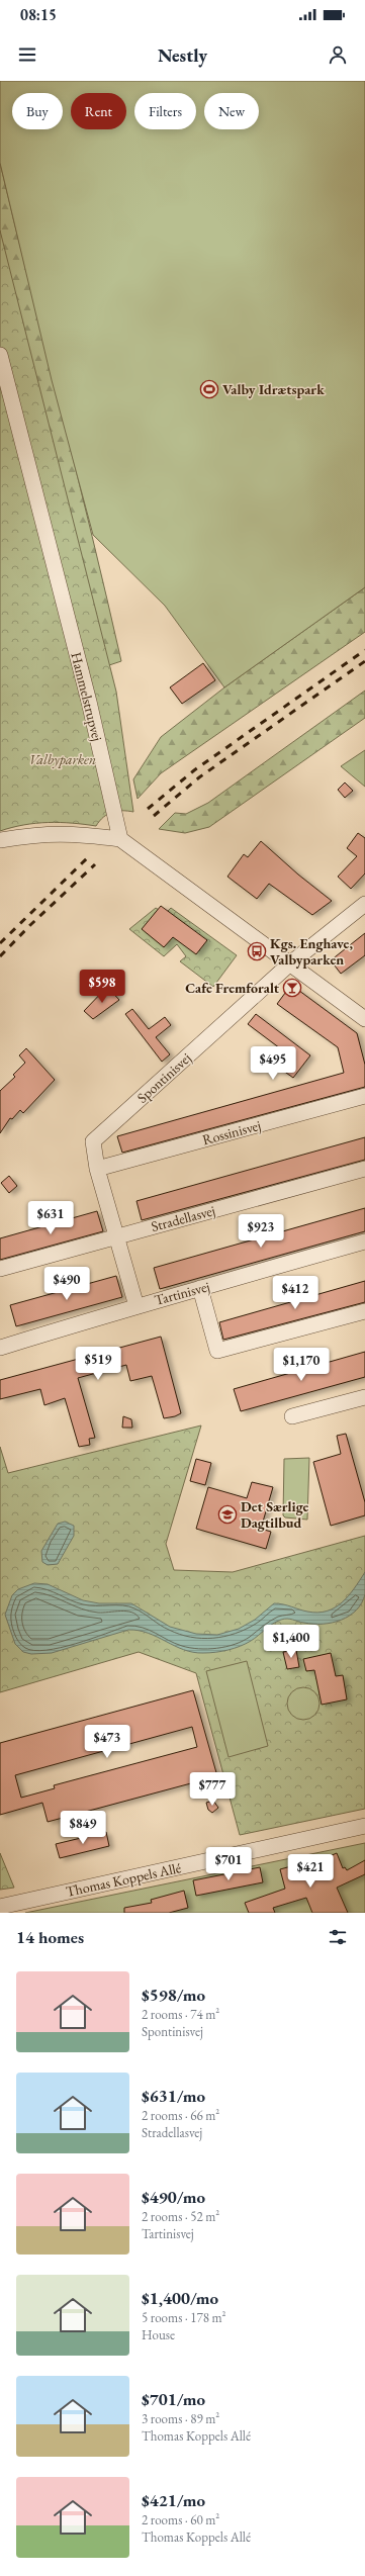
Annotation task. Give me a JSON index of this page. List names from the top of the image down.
{
  "streets": {
    "street": [
      "Hammelstrupvej",
      "Spontinisvej",
      "Rossinisvej",
      "Stradellasvej",
      "Tartinisvej",
      "Thomas Koppels Allé"
    ]
  },
  "crossings": [
    ["Spontinisvej", "Rossinisvej"],
    ["Spontinisvej", "Stradellasvej"],
    ["Spontinisvej", "Tartinisvej"]
  ],
  "parks": ["Valbyparken"],
  "places": {
    "sports": ["Valby Idrætspark"],
    "bus stop": ["Kgs. Enghave, Valbyparken"],
    "bar": ["Cafe Fremforalt"],
    "school or university": ["Det Særlige Dagtilbud"]
  },
  "page": {
    "status": "08:15",
    "header": "Nestly",
    "chip": [
      "Buy",
      "Rent",
      "Filters",
      "New"
    ],
    "price": [
      "$598",
      "$495",
      "$631",
      "$923",
      "$490",
      "$412",
      "$519",
      "$1,170",
      "$1,400",
      "$473",
      "$777",
      "$849",
      "$701",
      "$421"
    ],
    "heading": "14 homes",
    "list": [
      {
        "name": "$598/mo",
        "note": "2 rooms · 74 m² · Spontinisvej"
      },
      {
        "name": "$631/mo",
        "note": "2 rooms · 66 m² · Stradellasvej"
      },
      {
        "name": "$490/mo",
        "note": "2 rooms · 52 m² · Tartinisvej"
      },
      {
        "name": "$1,400/mo",
        "note": "5 rooms · 178 m² · House"
      },
      {
        "name": "$701/mo",
        "note": "3 rooms · 89 m² · Thomas Koppels Allé"
      },
      {
        "name": "$421/mo",
        "note": "2 rooms · 60 m² · Thomas Koppels Allé"
      }
    ]
  }
}
